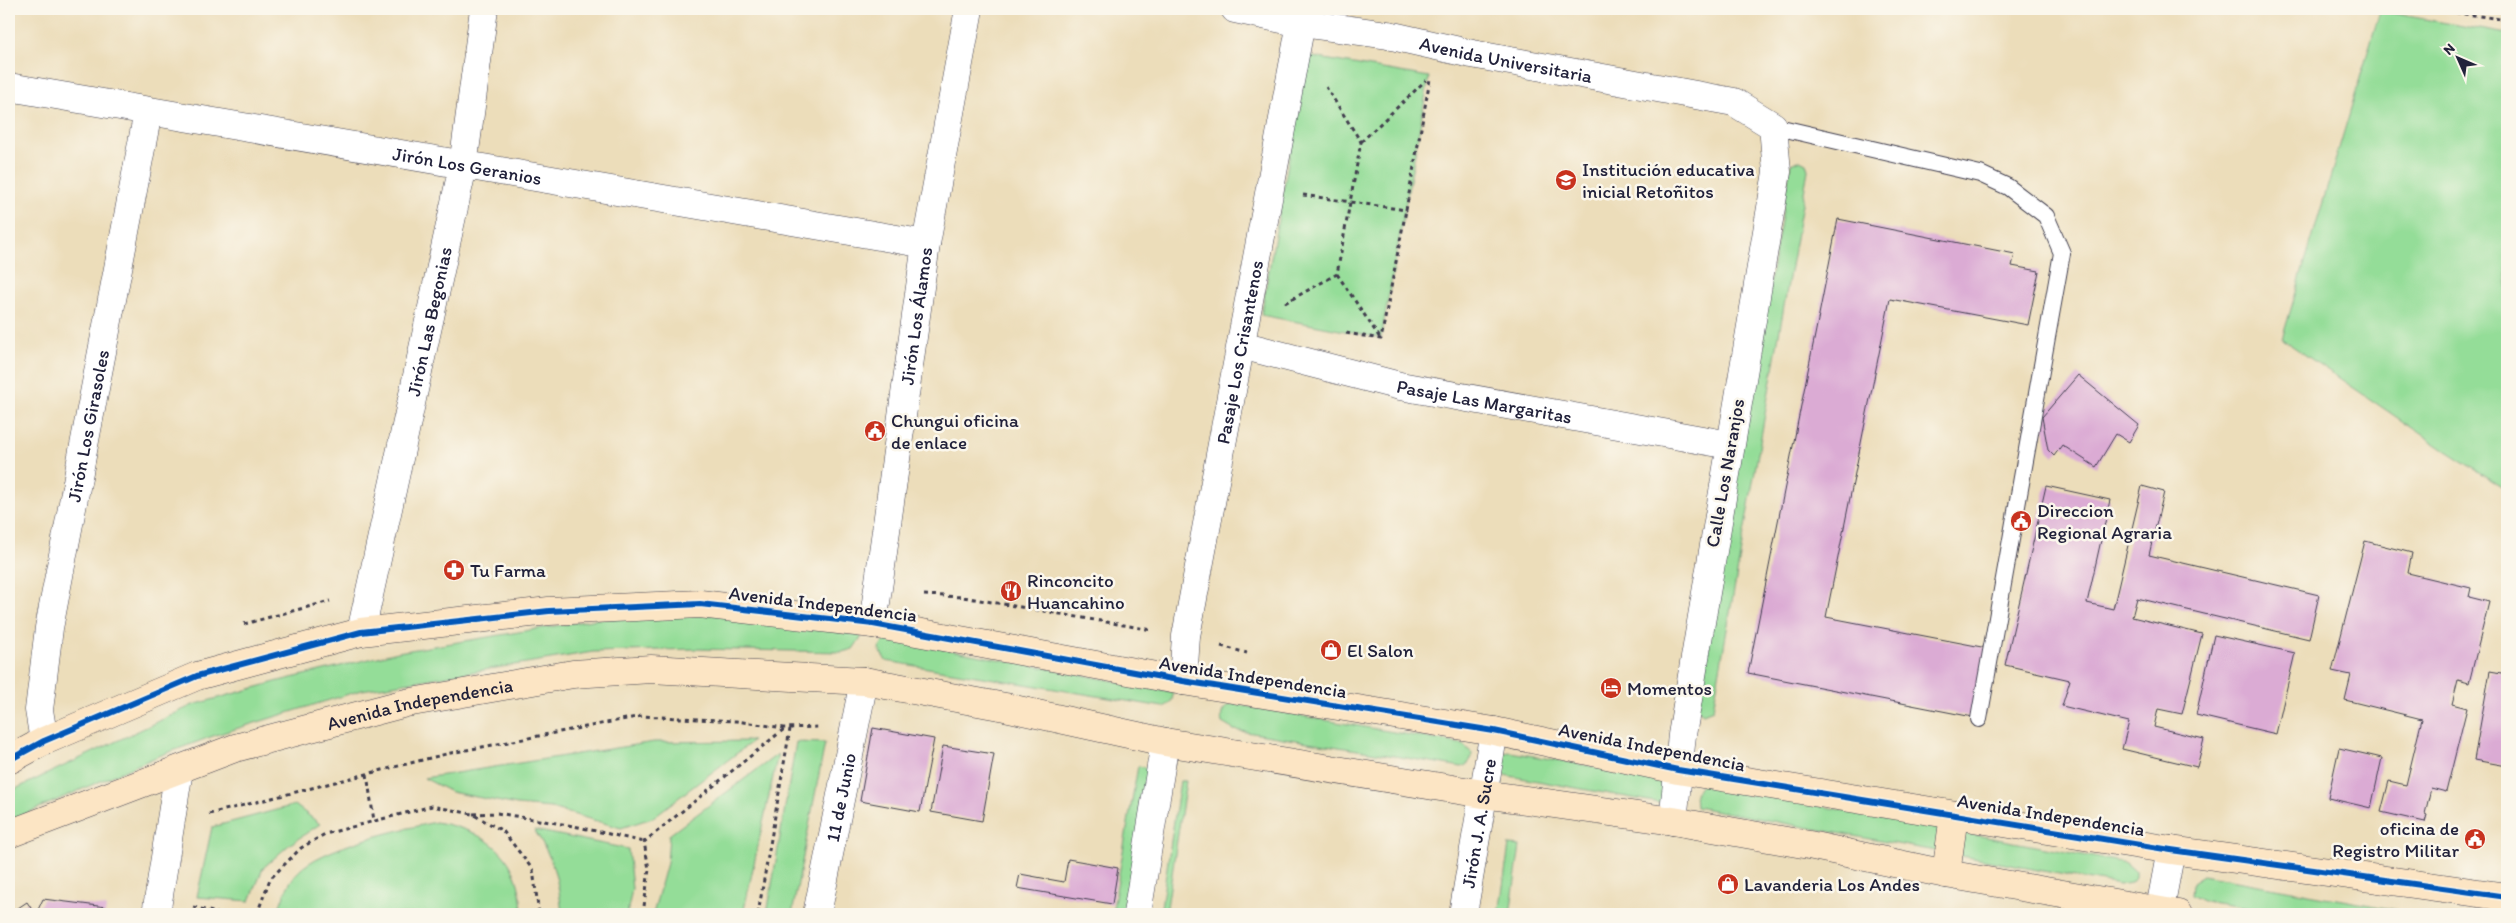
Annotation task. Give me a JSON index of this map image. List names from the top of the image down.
{
  "streets": {
    "street": [
      "Avenida Universitaria",
      "Jirón Los Geranios",
      "Jirón Los Álamos",
      "Jirón Las Begonias",
      "Pasaje Los Crisantenos",
      "Pasaje Las Margaritas",
      "Jirón Los Girasoles",
      "Calle Los Naranjos",
      "Avenida Independencia",
      "11 de Junio",
      "Jirón J. A. Sucre"
    ]
  },
  "crossings": [
    ["Avenida Universitaria", "Pasaje Los Crisantenos"],
    ["Avenida Universitaria", "Calle Los Naranjos"],
    ["Jirón Los Geranios", "Jirón Los Álamos"],
    ["Jirón Los Geranios", "Jirón Las Begonias"],
    ["Jirón Los Geranios", "Jirón Los Girasoles"],
    ["Jirón Los Álamos", "Avenida Independencia"],
    ["Jirón Las Begonias", "Avenida Independencia"],
    ["Pasaje Los Crisantenos", "Pasaje Las Margaritas"],
    ["Pasaje Los Crisantenos", "Avenida Independencia"],
    ["Pasaje Las Margaritas", "Calle Los Naranjos"],
    ["Jirón Los Girasoles", "Avenida Independencia"],
    ["Calle Los Naranjos", "Avenida Independencia"],
    ["Avenida Independencia", "11 de Junio"],
    ["Avenida Independencia", "Jirón J. A. Sucre"]
  ],
  "places": {
    "school or university": ["Institución educativa inicial Retoñitos"],
    "public building": ["Chungui oficina de enlace", "Direccion Regional Agraria", "oficina de Registro Militar"],
    "pharmacy": ["Tu Farma"],
    "restaurant": ["Rinconcito Huancahino"],
    "shop": ["El Salon", "Lavanderia Los Andes"],
    "hotel": ["Momentos"]
  },
  "north": "top left"
}
